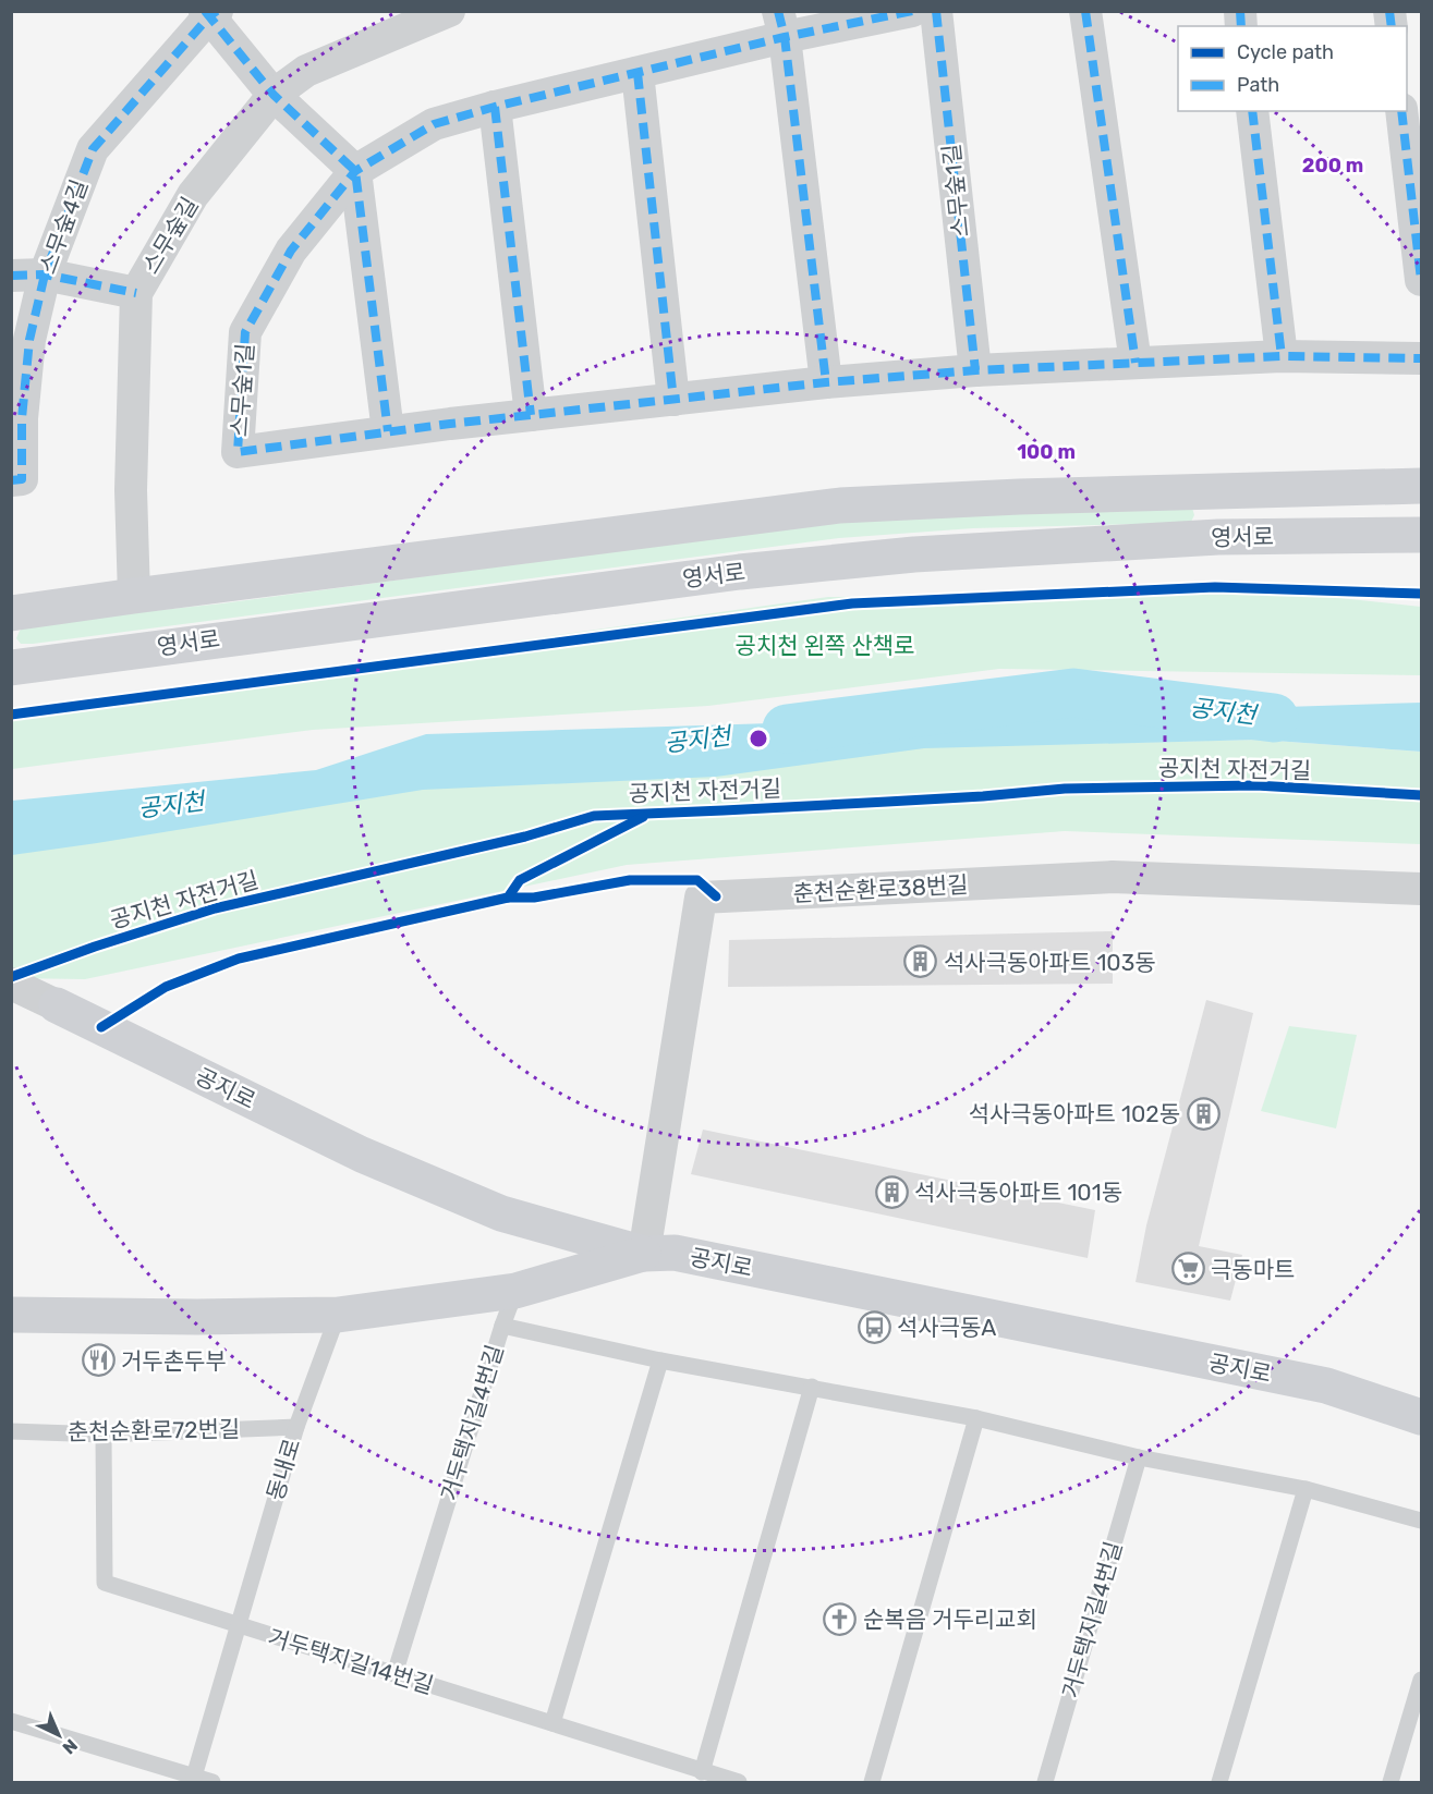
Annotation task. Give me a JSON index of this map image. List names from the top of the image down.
{
  "streets": {
    "street": [
      "스무숲1길",
      "스무숲4길",
      "스무숲길",
      "영서로",
      "춘천순환로38번길",
      "공지로"
    ],
    "lane": [
      "거두택지길4번길",
      "춘천순환로72번길",
      "동내로",
      "거두택지길14번길"
    ],
    "cycle path": ["공지천 자전거길"]
  },
  "crossings": [
    ["스무숲길", "영서로"],
    ["춘천순환로38번길", "공지로"],
    ["거두택지길4번길", "거두택지길14번길"],
    ["춘천순환로72번길", "동내로"],
    ["춘천순환로72번길", "거두택지길14번길"],
    ["동내로", "거두택지길14번길"]
  ],
  "water": ["공지천"],
  "parks": ["공치천 왼쪽 산책로"],
  "places": {
    "building": ["석사극동아파트 103동", "석사극동아파트 102동", "석사극동아파트 101동"],
    "supermarket": ["극동마트"],
    "bus stop": ["석사극동A"],
    "restaurant": ["거두촌두부"],
    "church": ["순복음 거두리교회"]
  },
  "legend": ["Cycle path", "Path"],
  "north": "bottom right",
  "rings": ["200 m", "100 m"]
}
